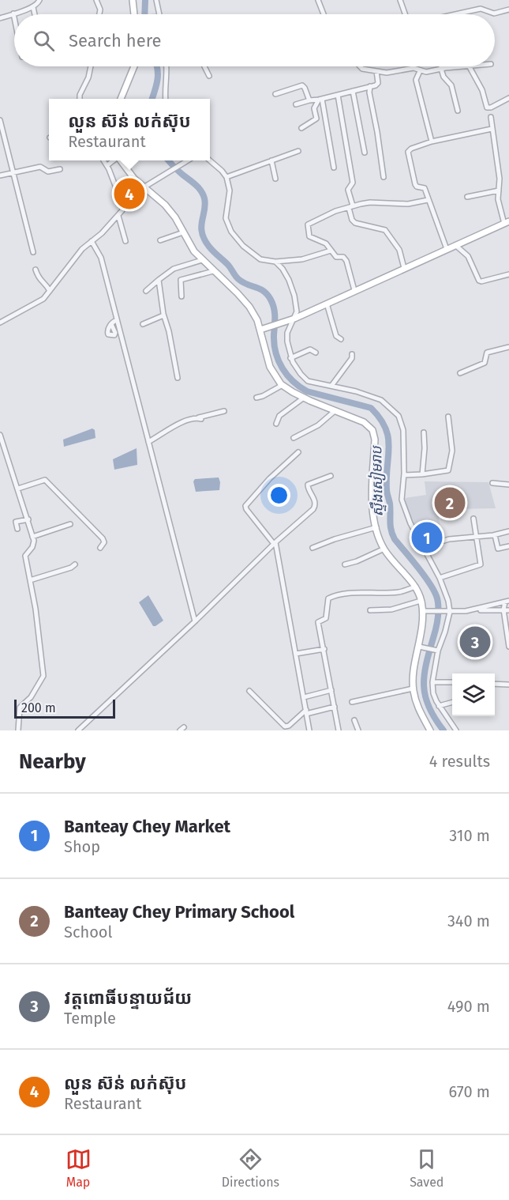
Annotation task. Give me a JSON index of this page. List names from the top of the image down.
{
  "water": ["ស្ទឹងសៀមរាប"],
  "scale_bar": "200 m",
  "page": {
    "search": "Search here",
    "popup": ["លួន ស៊ន់ លក់ស៊ុប", "Restaurant"],
    "pins": [
      "4",
      "2",
      "1",
      "3"
    ],
    "scale": "200 m",
    "heading": ["Nearby", "4 results"],
    "list": [
      {
        "mark": "1",
        "name": "Banteay Chey Market",
        "note": "Shop",
        "value": "310 m"
      },
      {
        "mark": "2",
        "name": "Banteay Chey Primary School",
        "note": "School",
        "value": "340 m"
      },
      {
        "mark": "3",
        "name": "វត្តពោធិ៍បន្ទាយជ័យ",
        "note": "Temple",
        "value": "490 m"
      },
      {
        "mark": "4",
        "name": "លួន ស៊ន់ លក់ស៊ុប",
        "note": "Restaurant",
        "value": "670 m"
      }
    ],
    "nav": ["Map", "Directions", "Saved"]
  }
}
